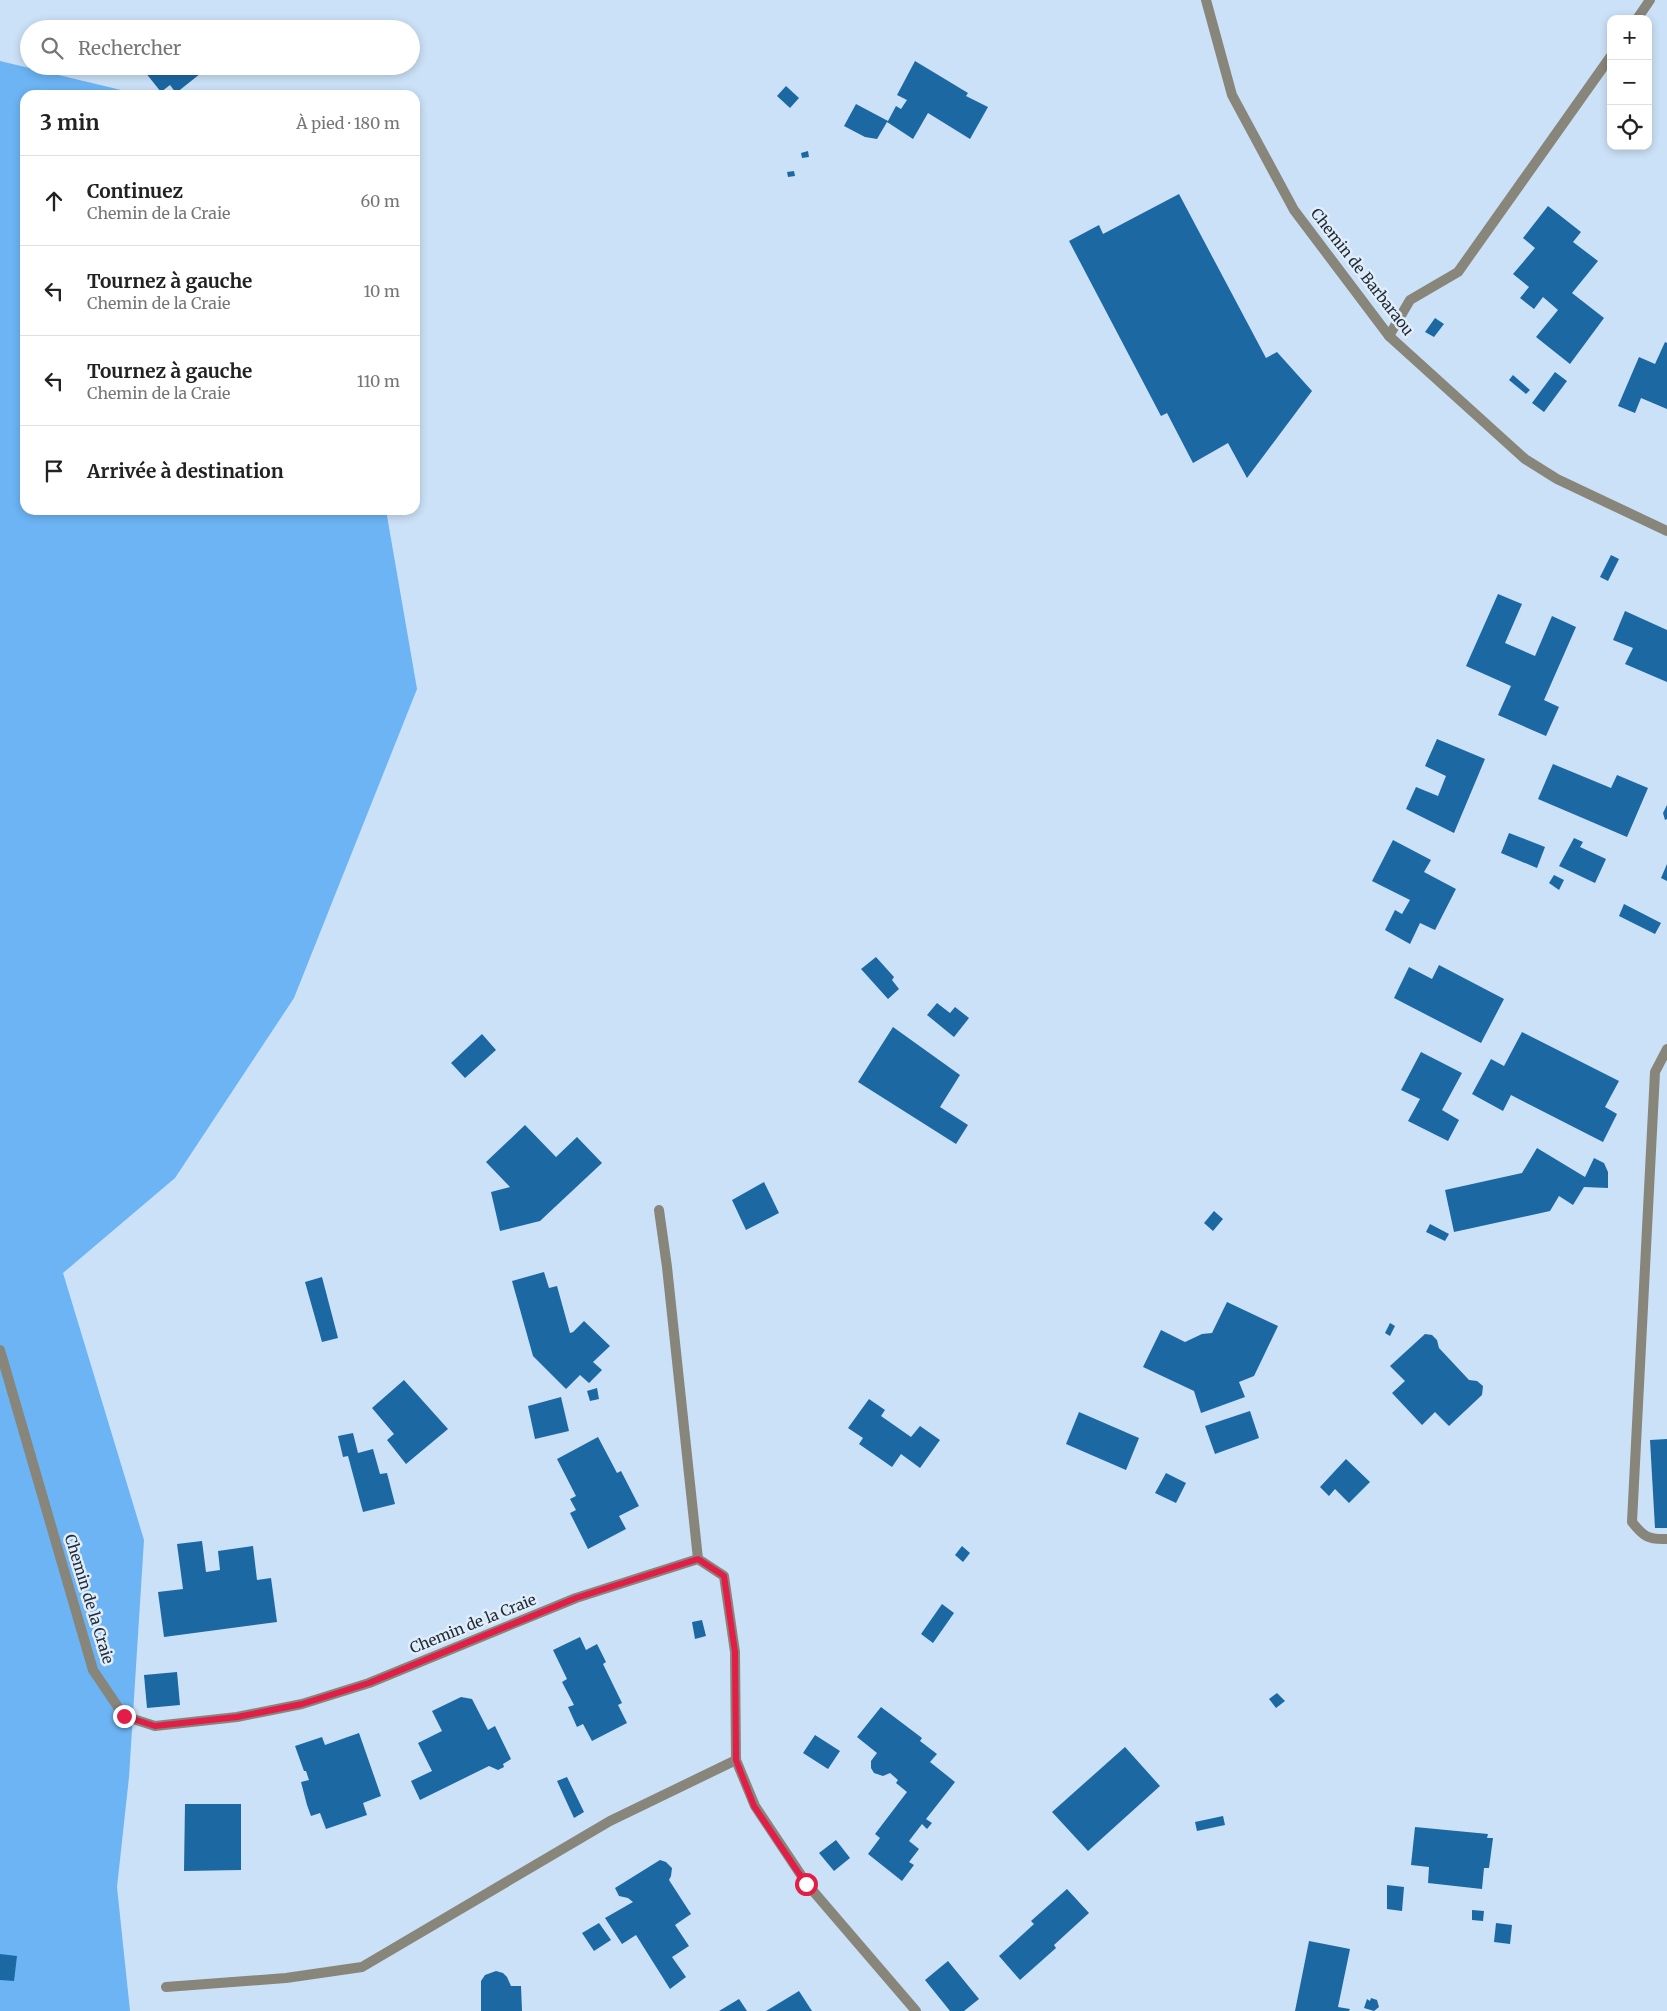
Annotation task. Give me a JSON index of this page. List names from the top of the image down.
{
  "streets": {
    "street": ["Chemin de Barbaraou", "Chemin de la Craie"]
  },
  "page": {
    "map_buttons": ["+", "−"],
    "search": "Rechercher",
    "heading": ["3 min", "À pied · 180 m"],
    "list": [
      ["Continuez", "Chemin de la Craie", "60 m"],
      ["Tournez à gauche", "Chemin de la Craie", "10 m"],
      ["Tournez à gauche", "Chemin de la Craie", "110 m"],
      "Arrivée à destination"
    ]
  }
}
